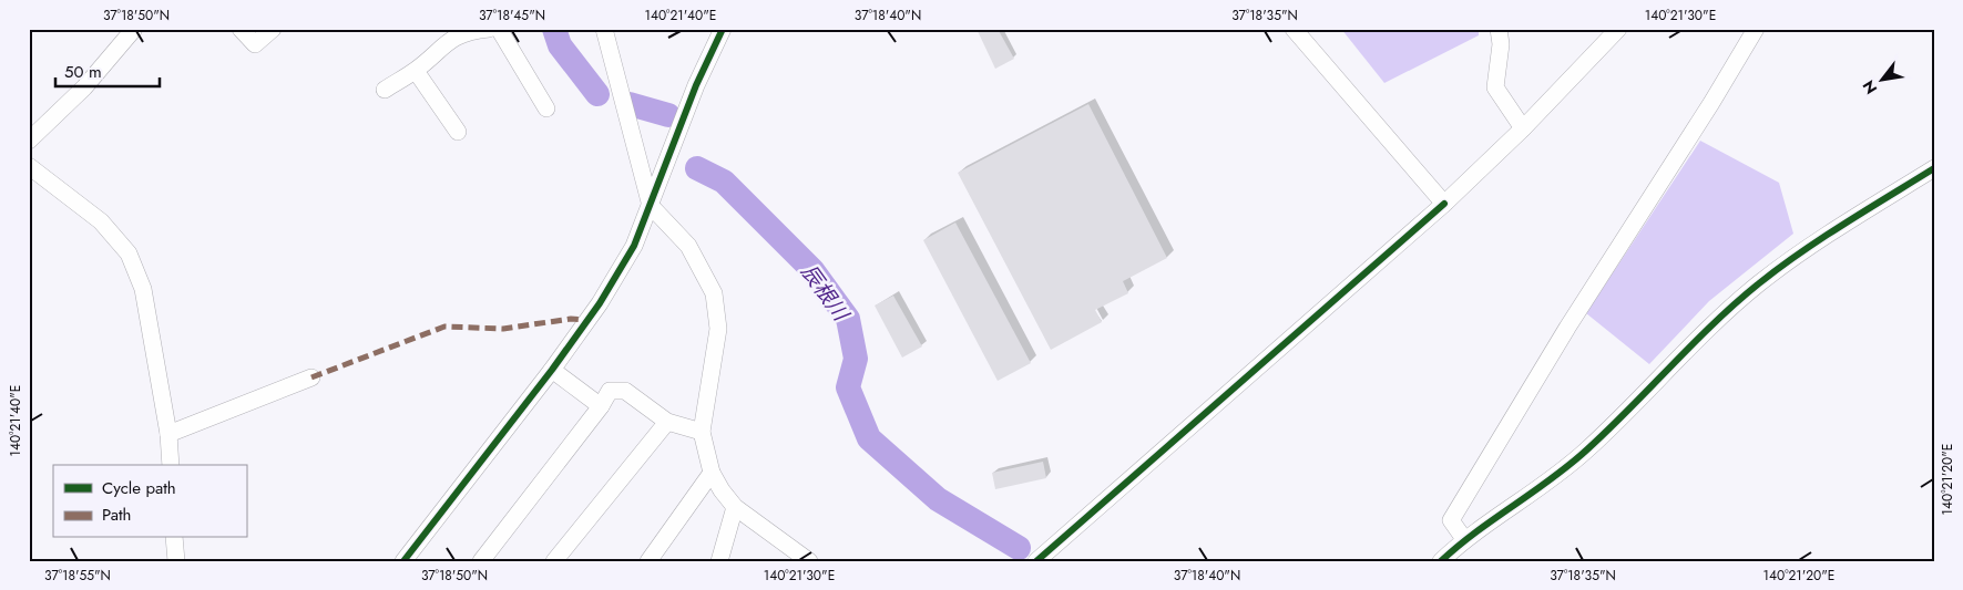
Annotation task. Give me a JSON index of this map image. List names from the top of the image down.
{
  "water": ["辰根川"],
  "legend": ["Cycle path", "Path"],
  "scale_bar": "50 m",
  "north": "bottom left",
  "coordinates": [
    "37°18'50\"N",
    "37°18'45\"N",
    "140°21'40\"E",
    "37°18'40\"N",
    "37°18'35\"N",
    "140°21'30\"E",
    "140°21'20\"E",
    "37°18'55\"N"
  ]
}
